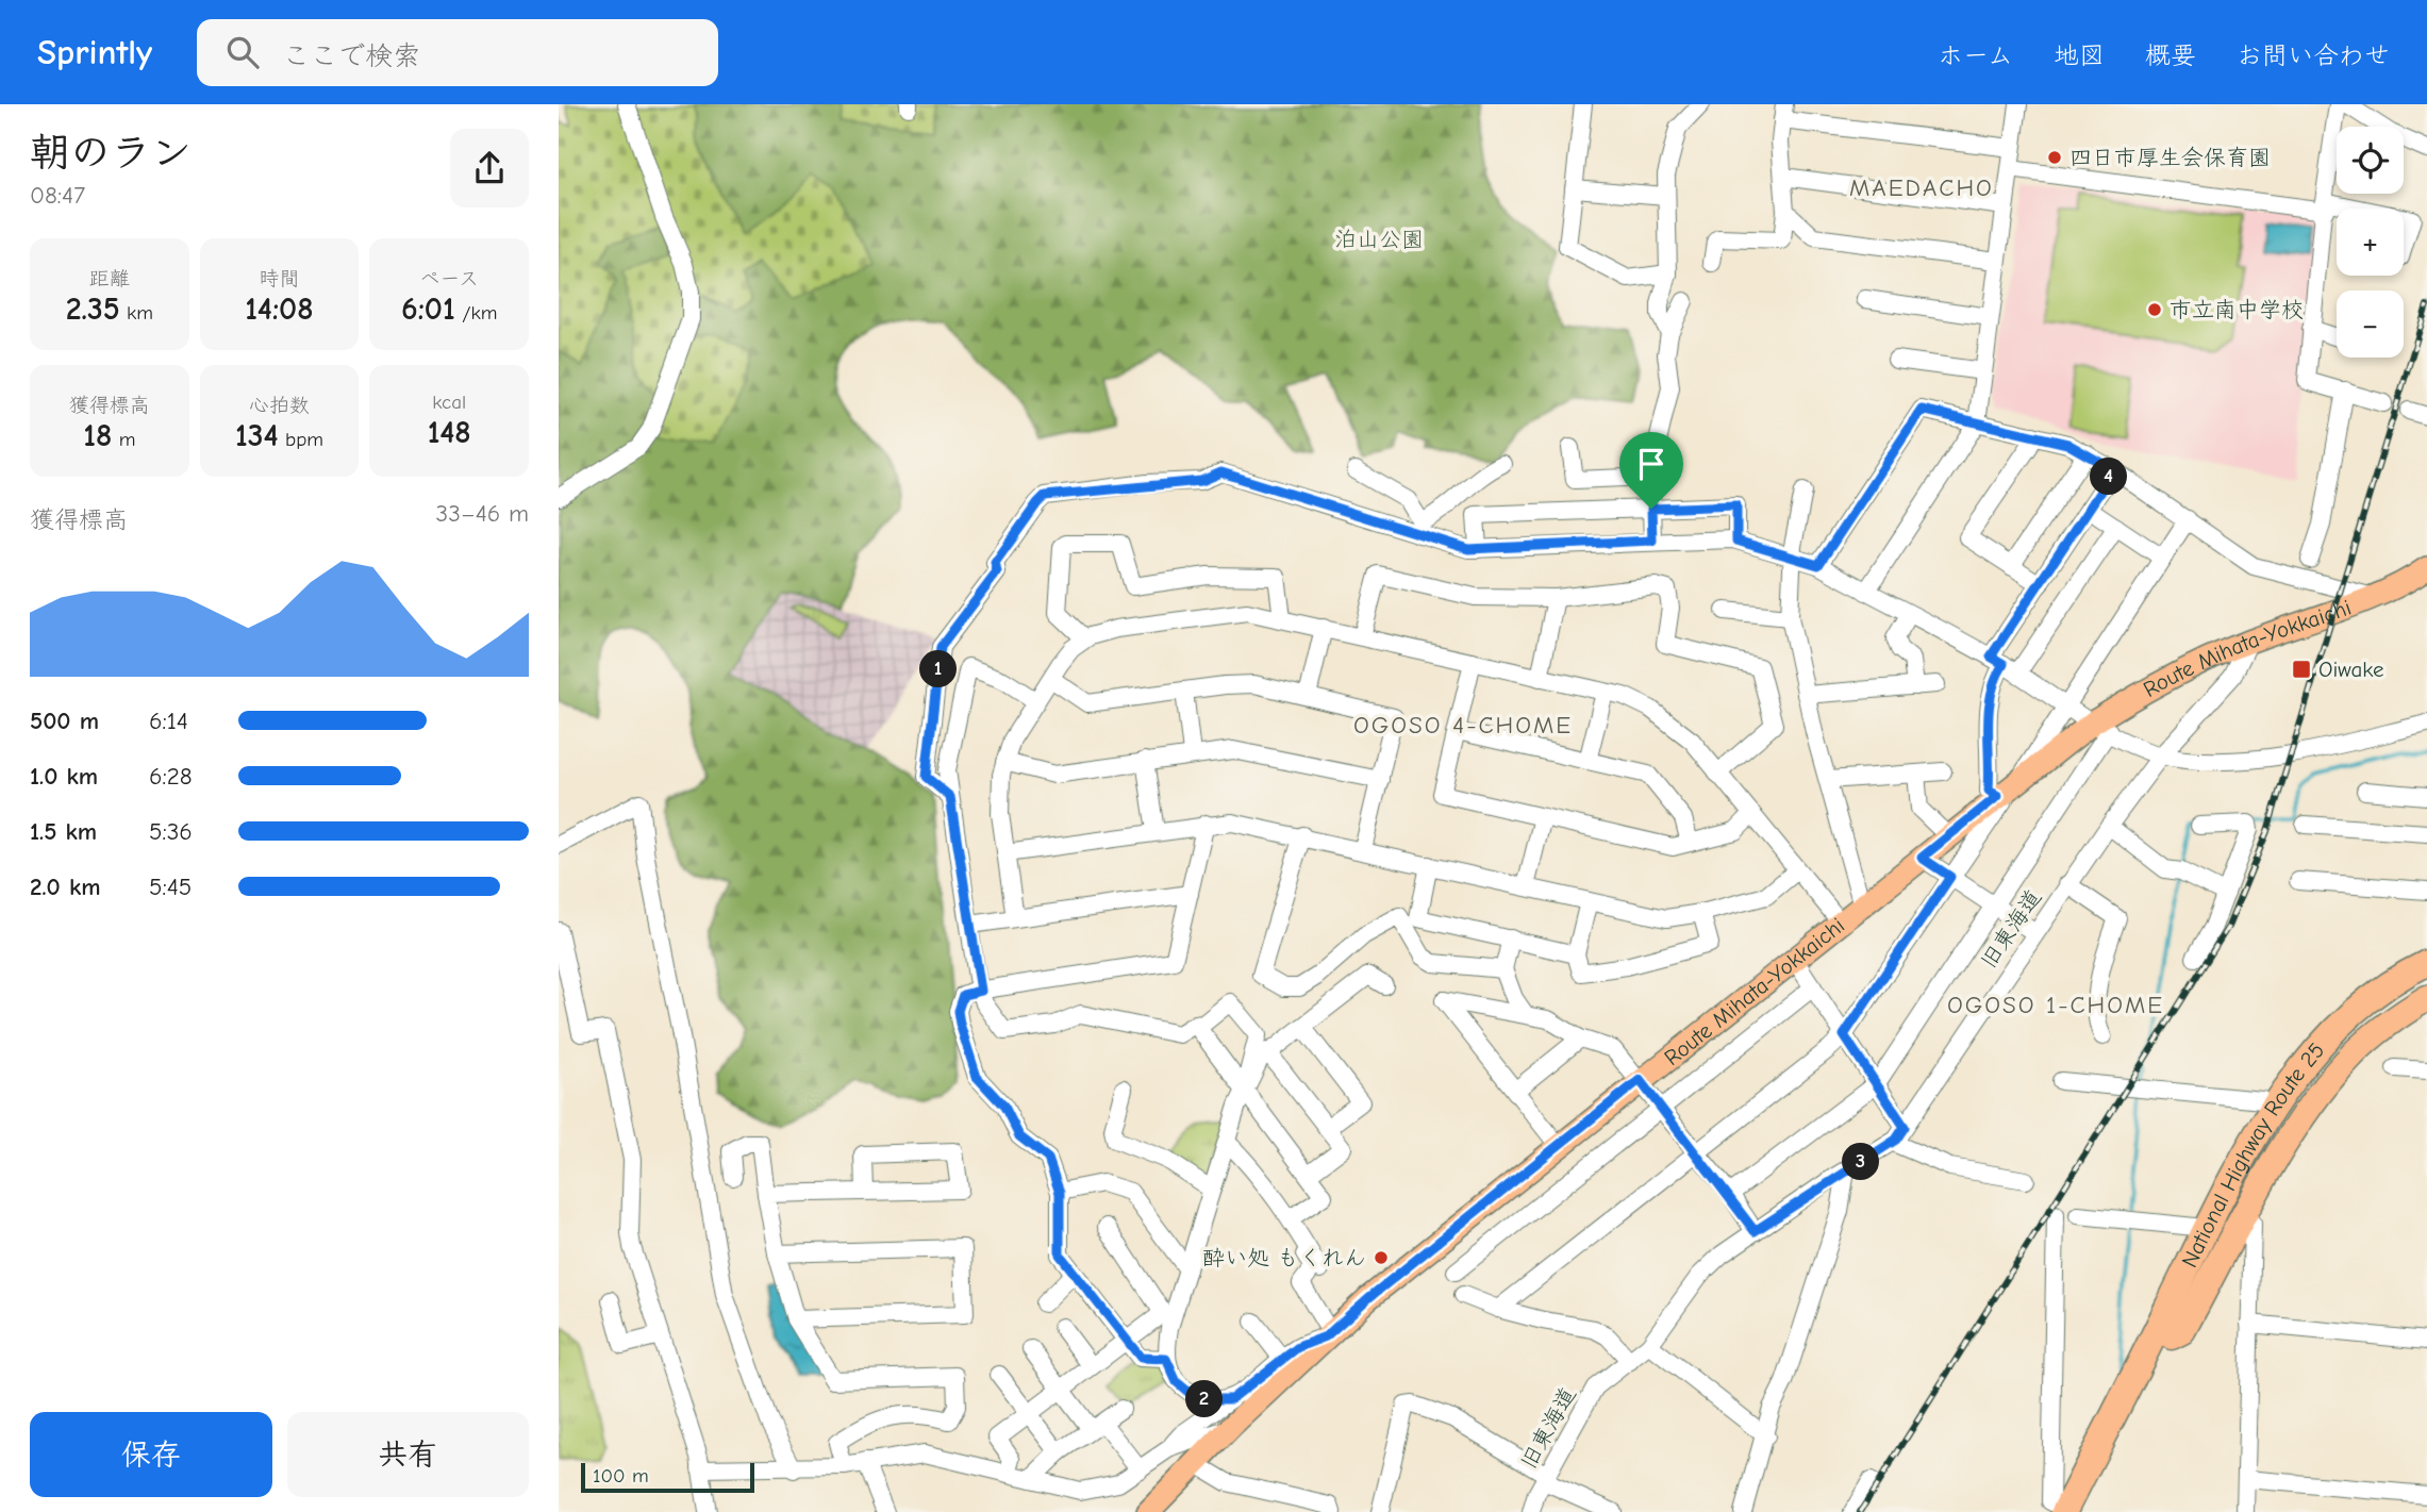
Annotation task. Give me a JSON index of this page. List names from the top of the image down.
{
  "streets": {
    "highway": ["National Highway Route 25"],
    "main road": ["Route Mihata-Yokkaichi"],
    "street": ["旧東海道"]
  },
  "crossings": [
    ["Route Mihata-Yokkaichi", "旧東海道"]
  ],
  "districts": ["MAEDACHO", "OGOSO 4-CHOME", "OGOSO 1-CHOME"],
  "parks": ["泊山公園"],
  "places": {
    "other": ["四日市厚生会保育園", "市立南中学校", "酔い処 もくれん"],
    "transit": ["Oiwake"]
  },
  "scale_bar": "100 m",
  "page": {
    "header": "Sprintly",
    "search": "ここで検索",
    "nav": [
      "ホーム",
      "地図",
      "概要",
      "お問い合わせ"
    ],
    "heading": ["朝のラン", "08:47"],
    "map_buttons": ["+", "−"],
    "stats": [
      ["距離", "2.35 km"],
      ["時間", "14:08"],
      ["ペース", "6:01 /km"],
      ["獲得標高", "18 m"],
      ["心拍数", "134 bpm"],
      ["kcal", "148"]
    ],
    "pins": [
      "4",
      "1",
      "3",
      "2"
    ],
    "chart": ["獲得標高", "33–46 m"],
    "list": [
      {
        "name": "500 m",
        "note": "6:14"
      },
      {
        "name": "1.0 km",
        "note": "6:28"
      },
      {
        "name": "1.5 km",
        "note": "5:36"
      },
      {
        "name": "2.0 km",
        "note": "5:45"
      }
    ],
    "buttons": ["保存", "共有"],
    "scale": "100 m"
  }
}
